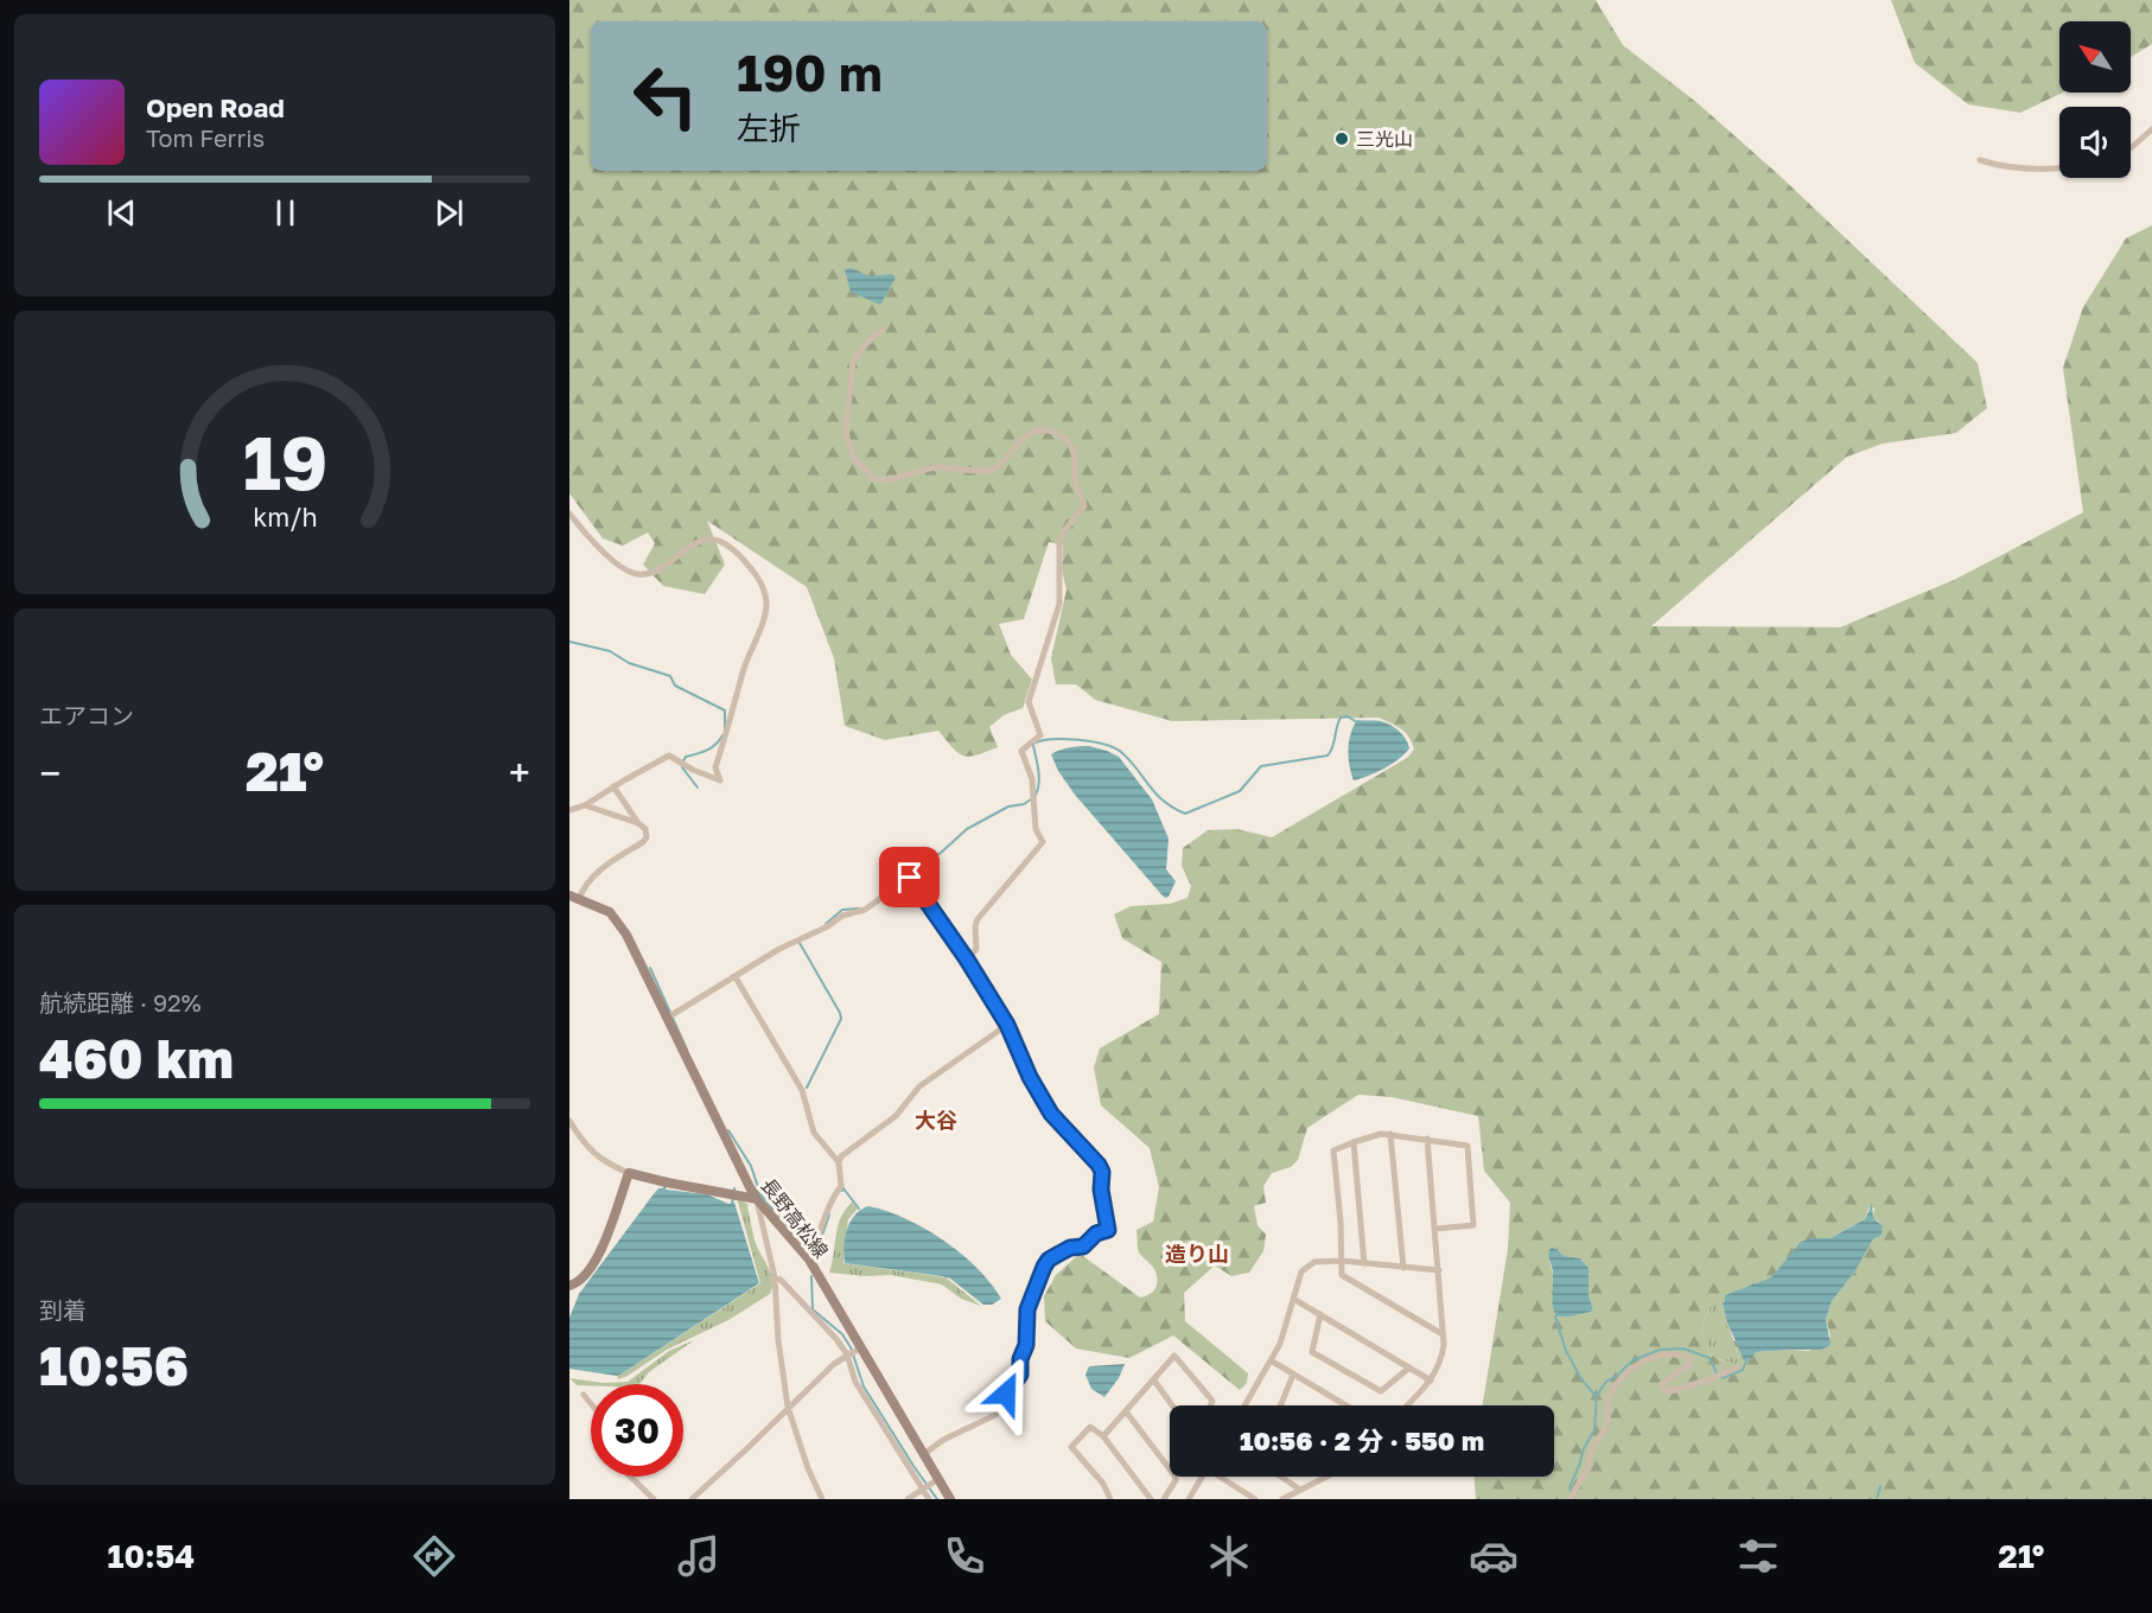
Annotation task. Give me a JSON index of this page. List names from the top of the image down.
{
  "streets": {
    "main road": ["長野高松線"]
  },
  "districts": ["大谷", "造り山"],
  "places": ["三光山"],
  "north": "top left",
  "page": {
    "turn": ["190 m", "左折"],
    "song": ["Open Road", "Tom Ferris"],
    "tile": [
      "エアコン",
      ["航続距離 · 92%", "460 km"],
      ["到着", "10:56"]
    ],
    "heat": ["−", "21°", "+"],
    "limit": "30",
    "trip": "10:56 · 2 分 · 550 m",
    "tabs": ["10:54", "21°"],
    "gauge": ["19", "km/h"]
  }
}
